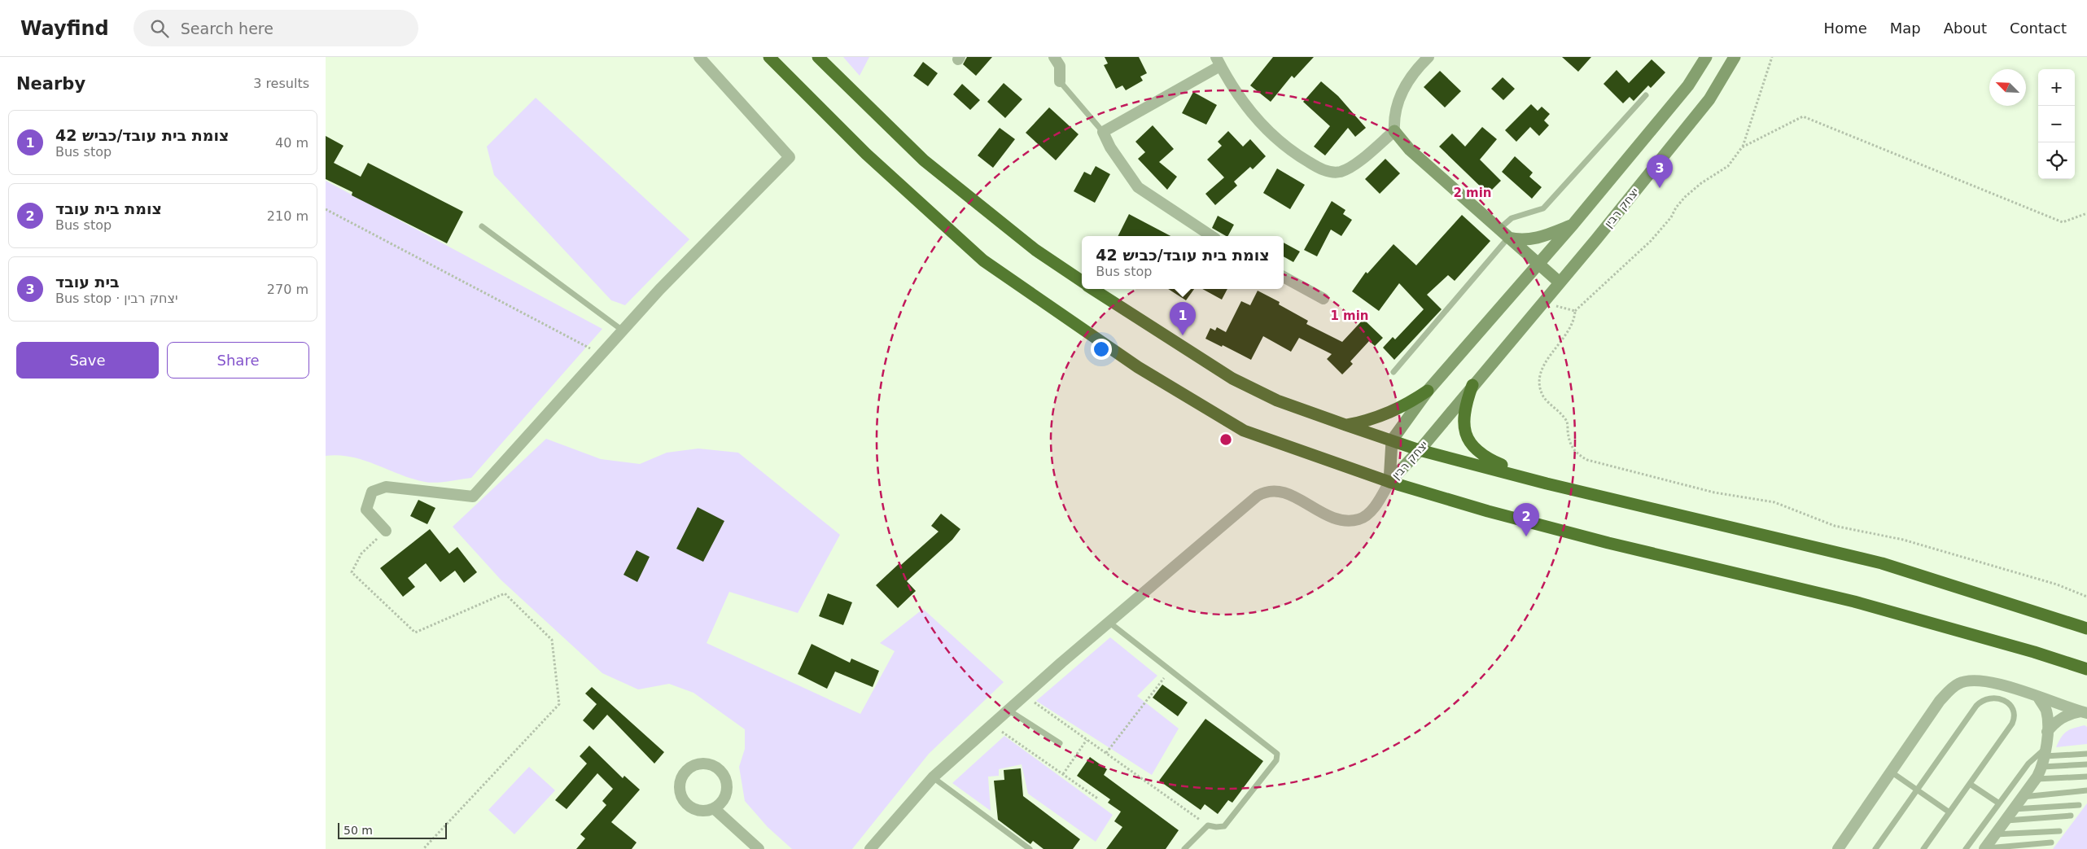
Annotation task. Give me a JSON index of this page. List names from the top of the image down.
{
  "streets": {
    "main road": ["יצחק רבין"]
  },
  "scale_bar": "50 m",
  "north": "top left",
  "page": {
    "header": "Wayfind",
    "search": "Search here",
    "nav": [
      "Home",
      "Map",
      "About",
      "Contact"
    ],
    "heading": ["Nearby", "3 results"],
    "map_buttons": ["+", "−"],
    "list": [
      {
        "mark": "1",
        "name": "צומת בית עובד/כביש 42",
        "note": "Bus stop",
        "value": "40 m"
      },
      {
        "mark": "2",
        "name": "צומת בית עובד",
        "note": "Bus stop",
        "value": "210 m"
      },
      {
        "mark": "3",
        "name": "בית עובד",
        "note": "Bus stop · יצחק רבין",
        "value": "270 m"
      }
    ],
    "pins": ["3", "1", "2"],
    "popup": ["צומת בית עובד/כביש 42", "Bus stop"],
    "buttons": ["Save", "Share"],
    "scale": "50 m"
  },
  "rings": ["2 min", "1 min"]
}
